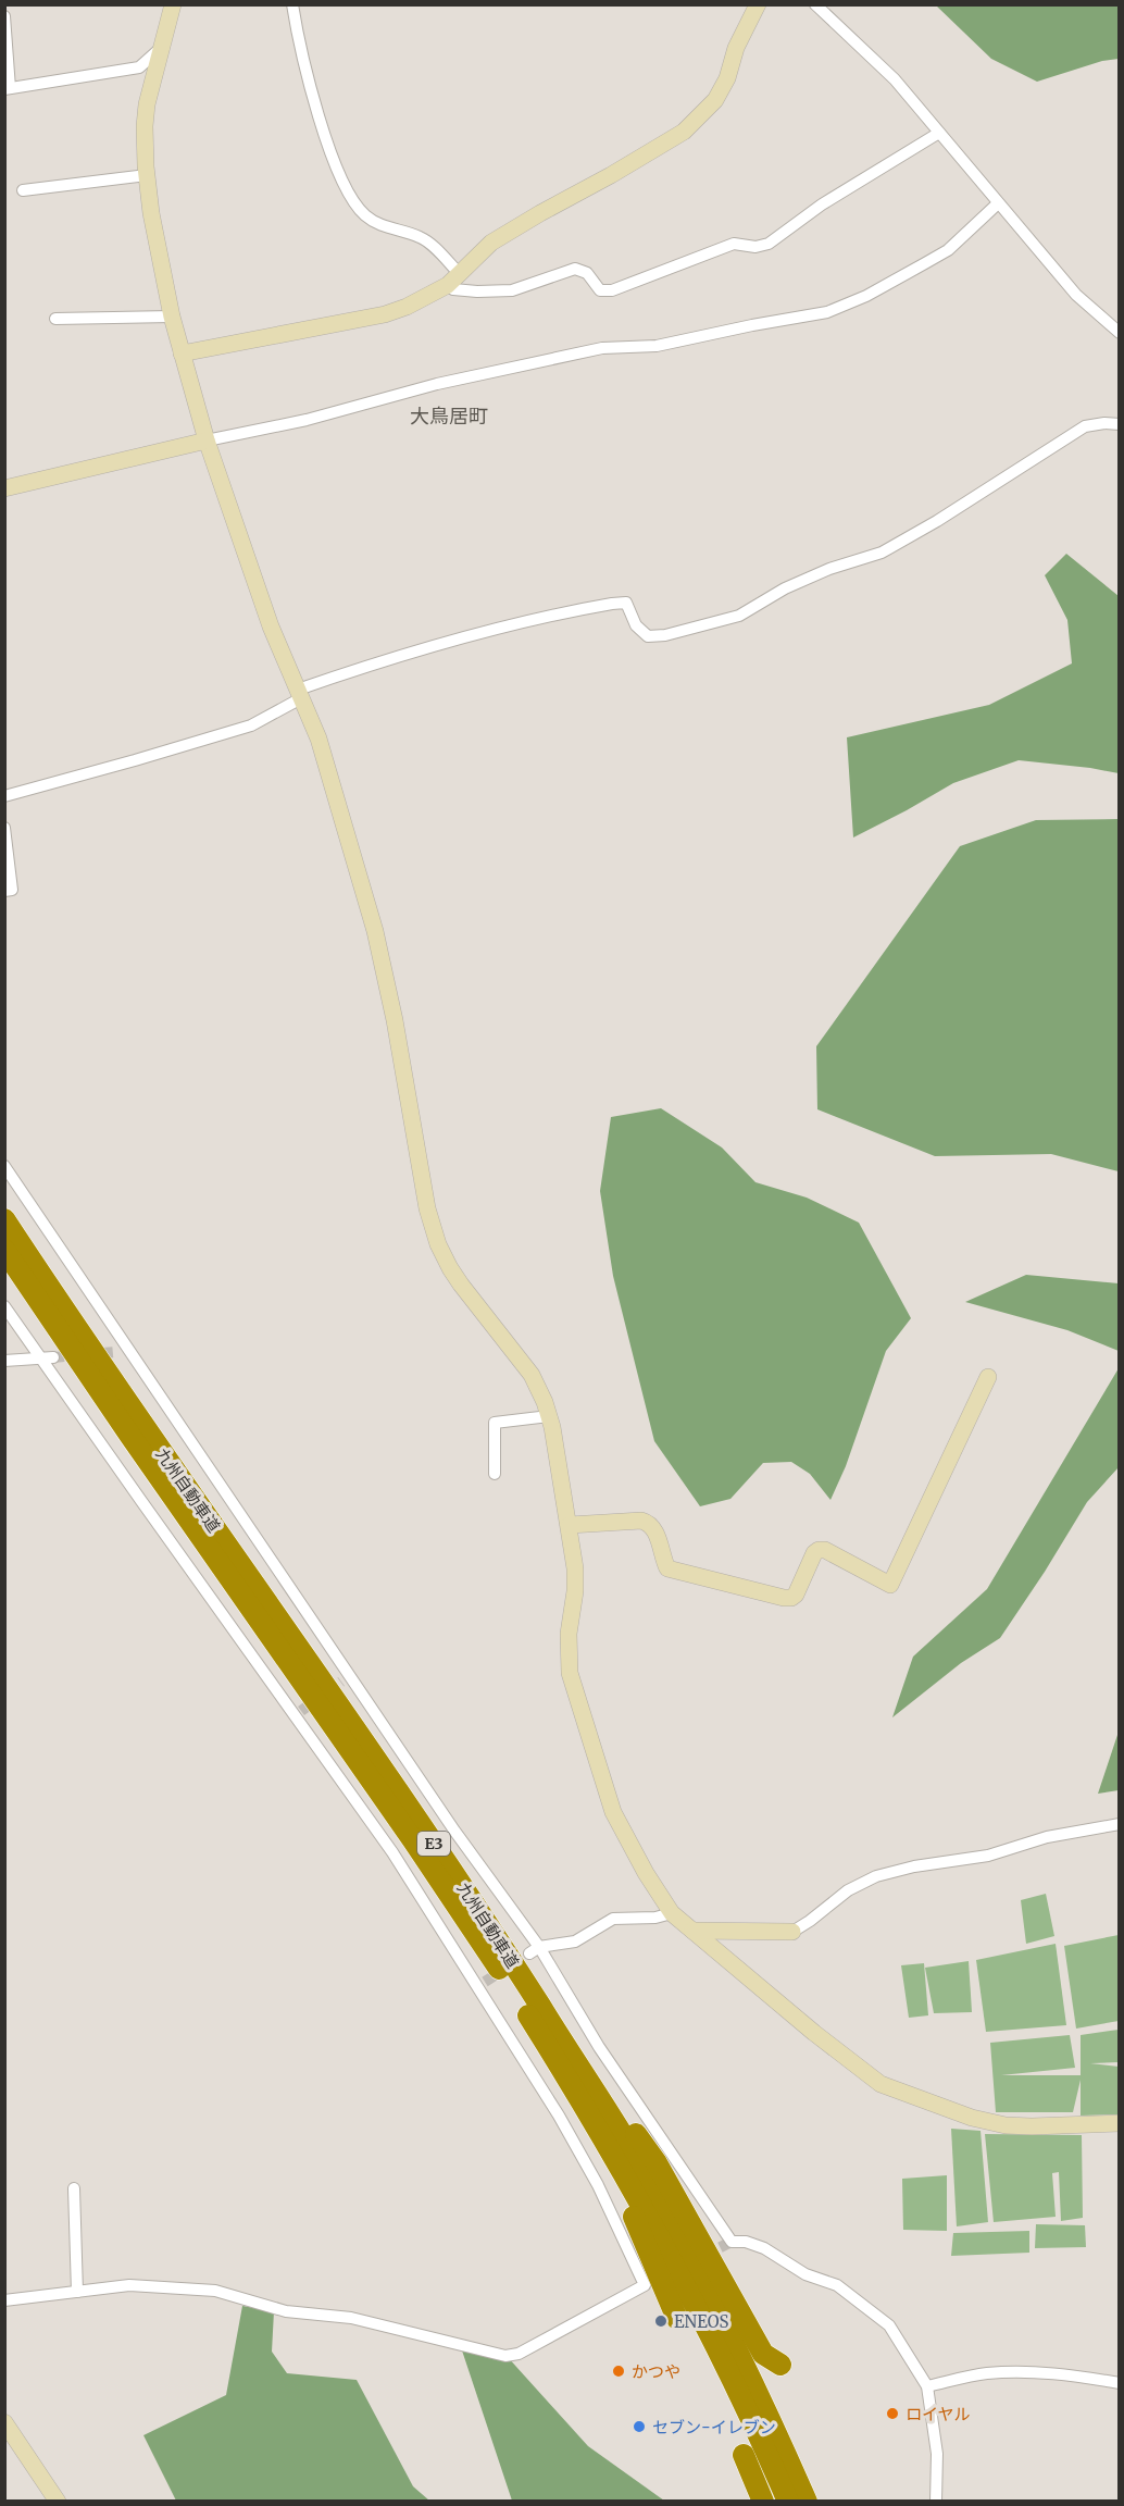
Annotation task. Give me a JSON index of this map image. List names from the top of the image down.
{
  "streets": {
    "highway": ["九州自動車道", "E3"]
  },
  "districts": ["大鳥居町"],
  "places": [
    "ENEOS",
    "かつや",
    "ロイヤル",
    "セブン-イレブン"
  ]
}
